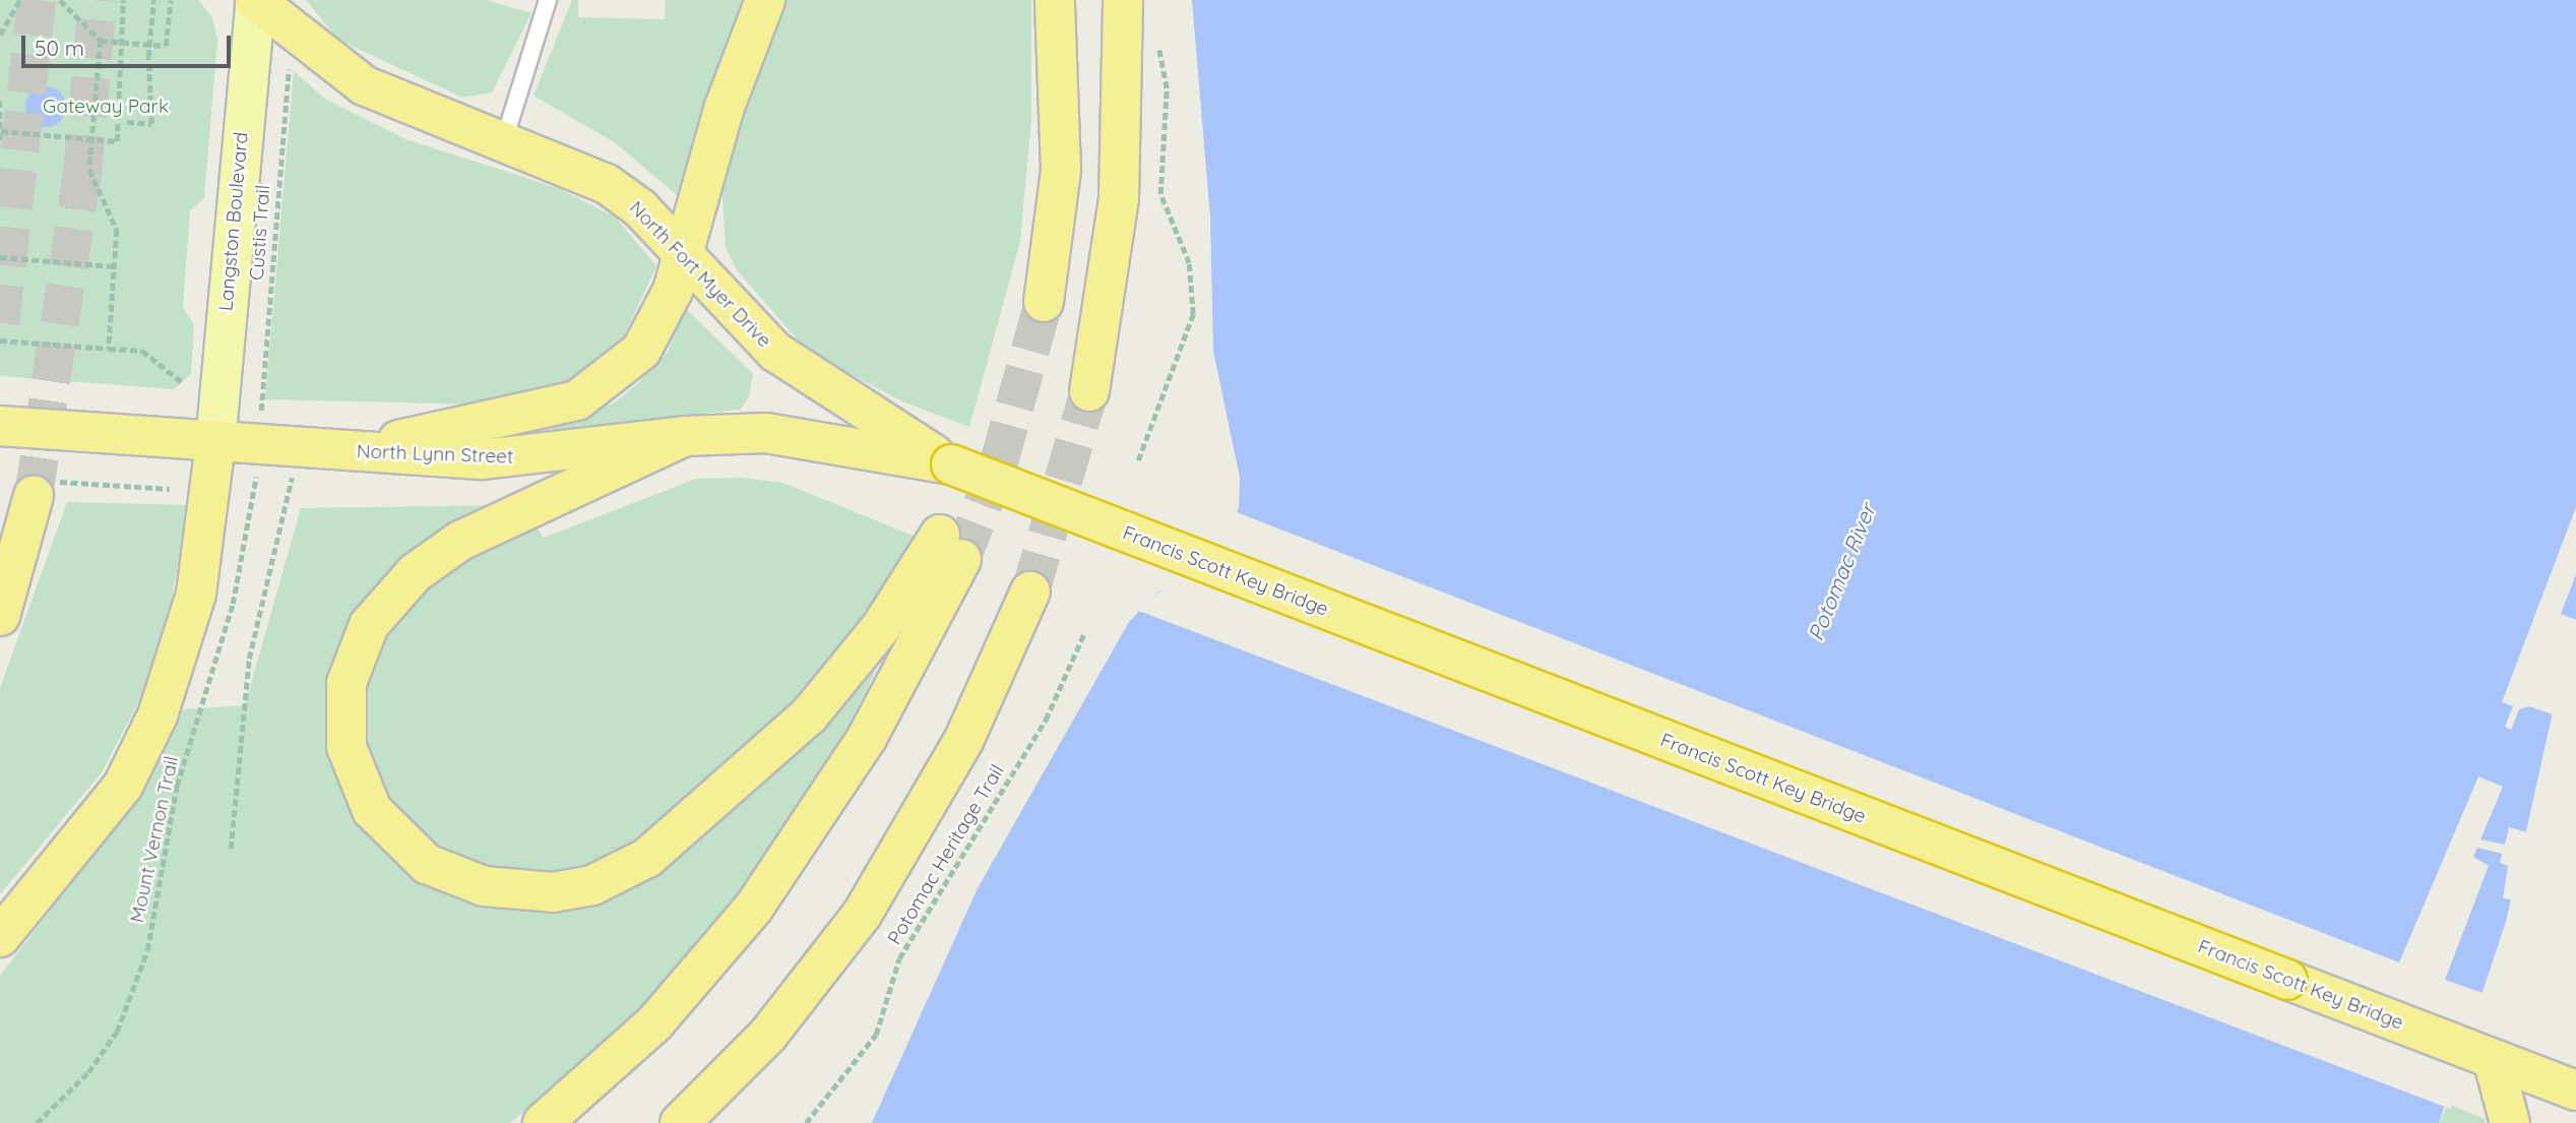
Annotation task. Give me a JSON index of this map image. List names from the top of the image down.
{
  "streets": {
    "highway": ["North Fort Myer Drive", "North Lynn Street", "Francis Scott Key Bridge"],
    "main road": ["Langston Boulevard"],
    "path": ["Custis Trail", "Mount Vernon Trail", "Potomac Heritage Trail"]
  },
  "crossings": [
    ["Langston Boulevard", "North Fort Myer Drive"],
    ["Langston Boulevard", "North Lynn Street"],
    ["North Fort Myer Drive", "North Lynn Street"],
    ["North Fort Myer Drive", "Francis Scott Key Bridge"],
    ["North Lynn Street", "Francis Scott Key Bridge"]
  ],
  "water": ["Potomac River"],
  "parks": ["Gateway Park"],
  "scale_bar": "50 m"
}
